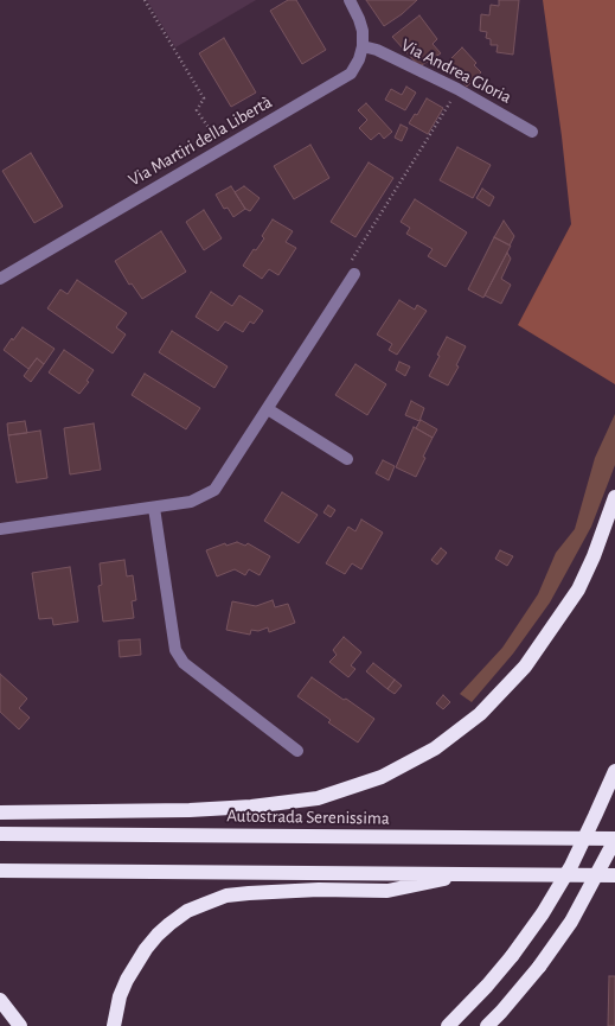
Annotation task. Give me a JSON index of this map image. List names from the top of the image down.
{
  "streets": {
    "highway": ["Autostrada Serenissima"],
    "street": ["Via Andrea Gloria", "Via Martiri della Libertà"]
  },
  "crossings": [
    ["Via Andrea Gloria", "Via Martiri della Libertà"]
  ]
}
